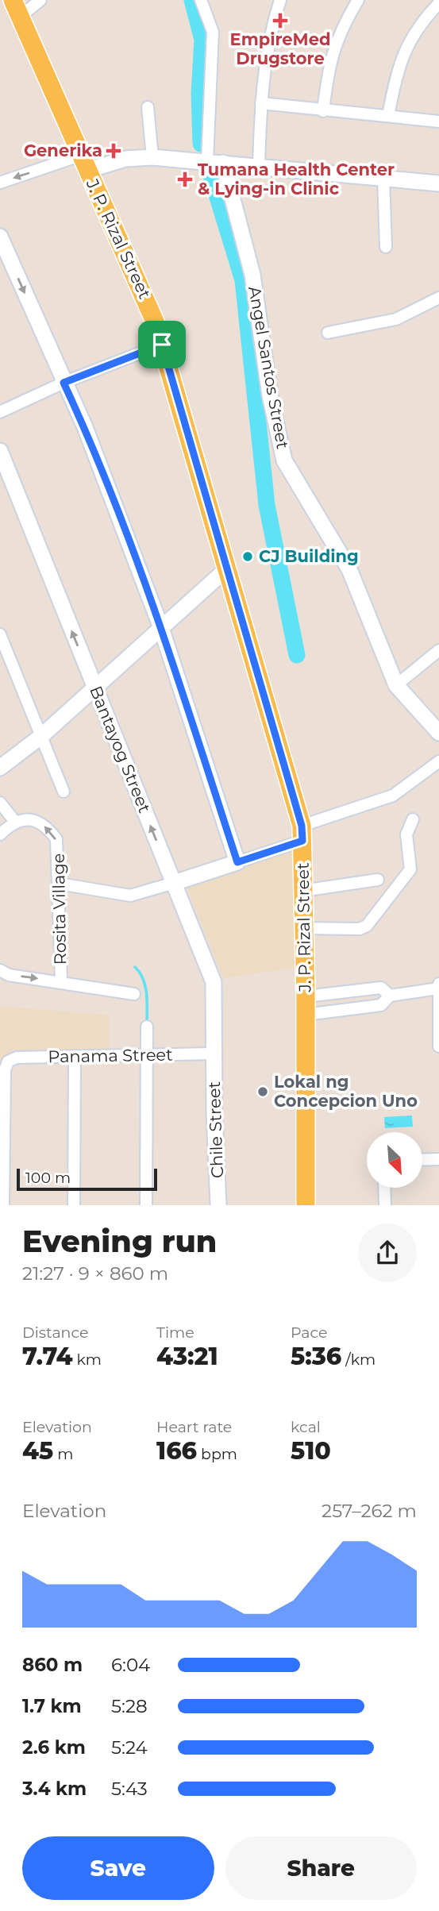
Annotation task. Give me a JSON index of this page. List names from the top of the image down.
{
  "streets": {
    "main road": ["J. P. Rizal Street"],
    "street": [
      "Angel Santos Street",
      "Bantayog Street",
      "Rosita Village",
      "Panama Street",
      "Chile Street"
    ]
  },
  "crossings": [
    ["Bantayog Street", "Panama Street"],
    ["Bantayog Street", "Chile Street"],
    ["Panama Street", "Chile Street"]
  ],
  "places": {
    "health": ["EmpireMed Drugstore", "Generika", "Tumana Health Center & Lying-in Clinic"],
    "other": ["CJ Building", "Lokal ng Concepcion Uno"]
  },
  "scale_bar": "100 m",
  "north": "bottom right",
  "page": {
    "scale": "100 m",
    "heading": ["Evening run", "21:27 · 9 × 860 m"],
    "stats": [
      ["Distance", "7.74 km"],
      ["Time", "43:21"],
      ["Pace", "5:36 /km"],
      ["Elevation", "45 m"],
      ["Heart rate", "166 bpm"],
      ["kcal", "510"]
    ],
    "chart": ["Elevation", "257–262 m"],
    "list": [
      {
        "name": "860 m",
        "note": "6:04"
      },
      {
        "name": "1.7 km",
        "note": "5:28"
      },
      {
        "name": "2.6 km",
        "note": "5:24"
      },
      {
        "name": "3.4 km",
        "note": "5:43"
      }
    ],
    "buttons": ["Save", "Share"]
  }
}
